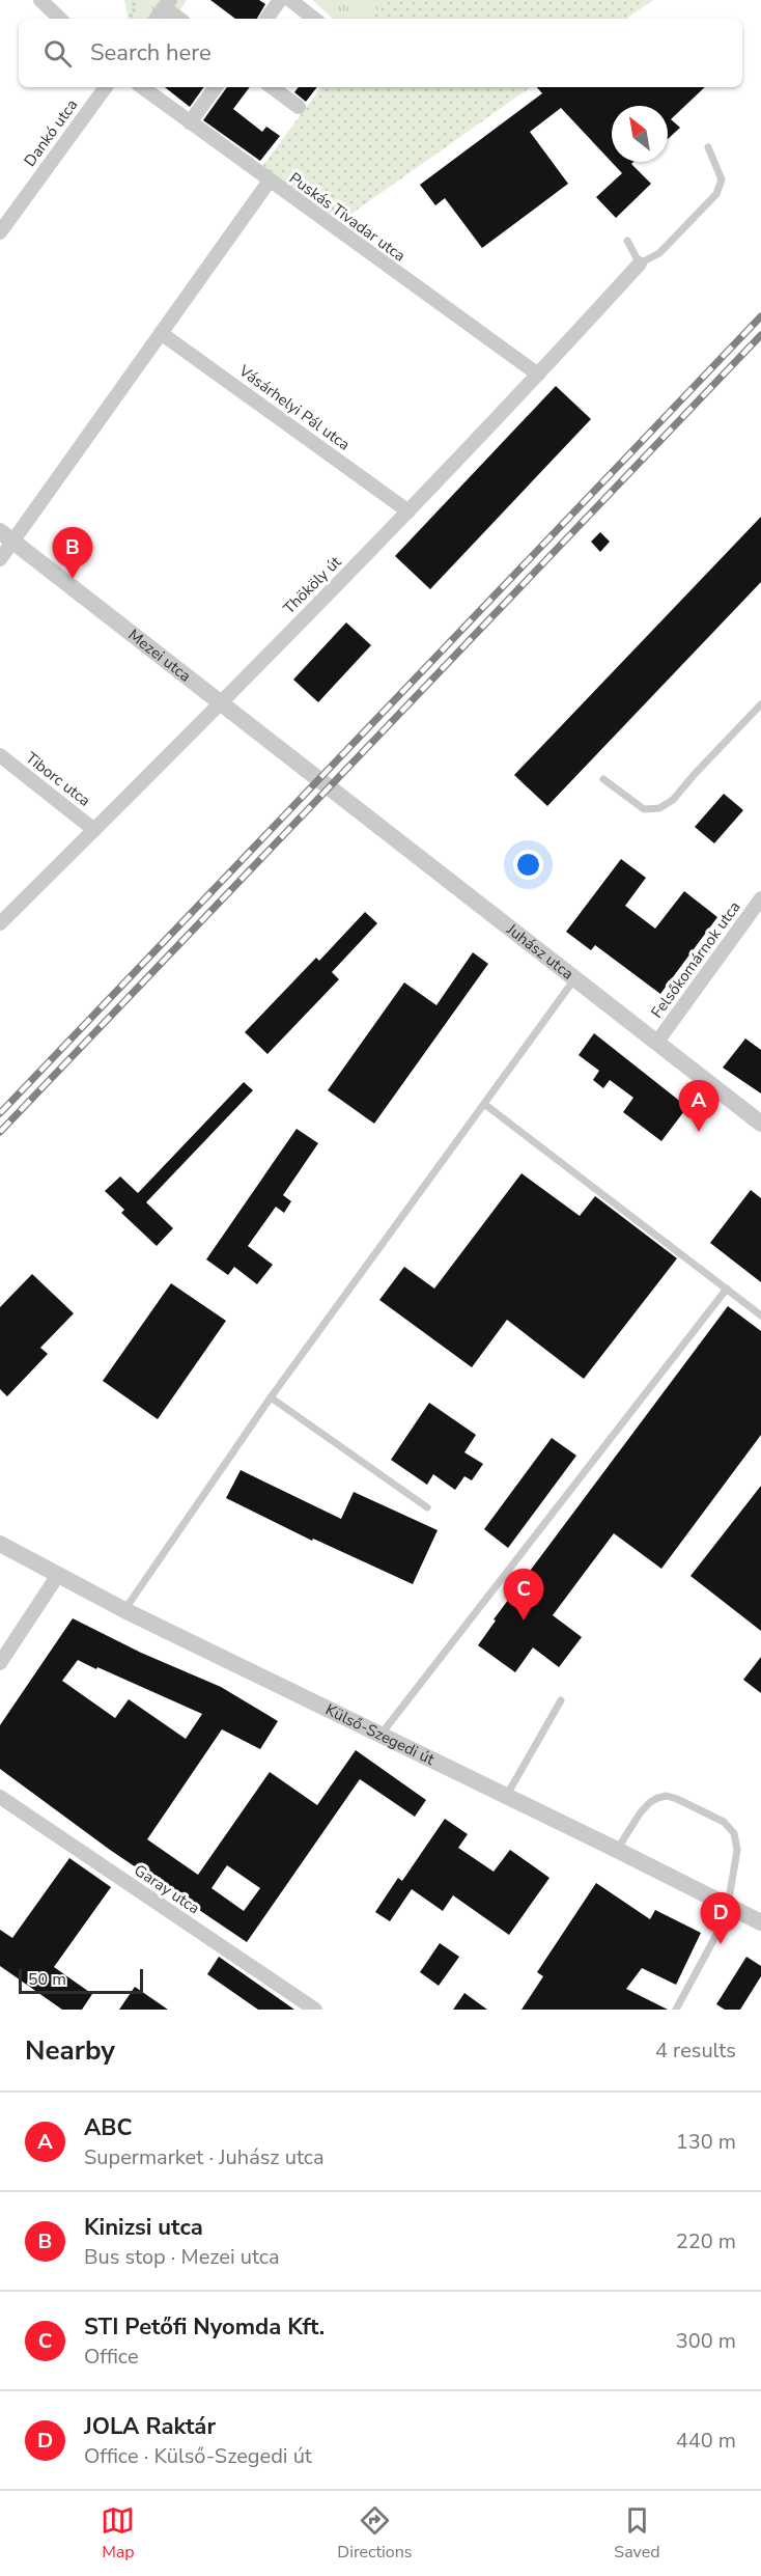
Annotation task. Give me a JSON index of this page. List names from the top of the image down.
{
  "streets": {
    "street": [
      "Dankó utca",
      "Puskás Tivadar utca",
      "Vásárhelyi Pál utca",
      "Thököly út",
      "Mezei utca",
      "Tiborc utca",
      "Juhász utca",
      "Felsőkomárnok utca",
      "Külső-Szegedi út",
      "Garay utca"
    ]
  },
  "crossings": [
    ["Puskás Tivadar utca", "Thököly út"],
    ["Vásárhelyi Pál utca", "Thököly út"],
    ["Thököly út", "Mezei utca"],
    ["Thököly út", "Tiborc utca"],
    ["Mezei utca", "Juhász utca"],
    ["Juhász utca", "Felsőkomárnok utca"]
  ],
  "scale_bar": "50 m",
  "north": "top left",
  "page": {
    "search": "Search here",
    "pins": [
      "B",
      "A",
      "C",
      "D"
    ],
    "scale": "50 m",
    "heading": ["Nearby", "4 results"],
    "list": [
      {
        "mark": "A",
        "name": "ABC",
        "note": "Supermarket · Juhász utca",
        "value": "130 m"
      },
      {
        "mark": "B",
        "name": "Kinizsi utca",
        "note": "Bus stop · Mezei utca",
        "value": "220 m"
      },
      {
        "mark": "C",
        "name": "STI Petőfi Nyomda Kft.",
        "note": "Office",
        "value": "300 m"
      },
      {
        "mark": "D",
        "name": "JOLA Raktár",
        "note": "Office · Külső-Szegedi út",
        "value": "440 m"
      }
    ],
    "nav": ["Map", "Directions", "Saved"]
  }
}
